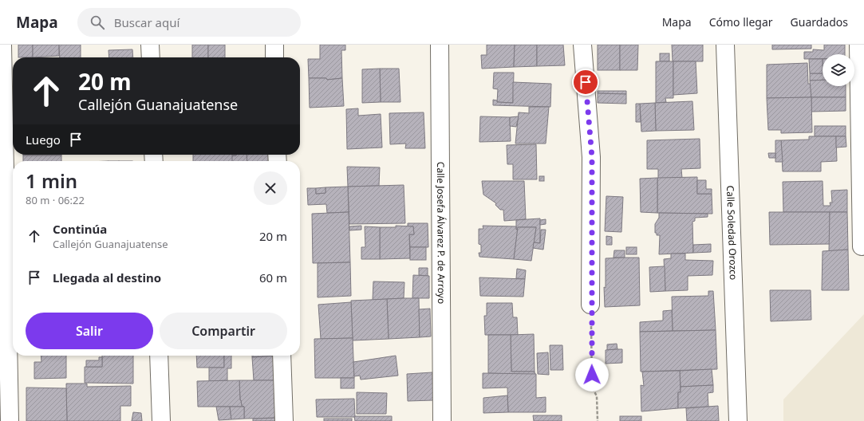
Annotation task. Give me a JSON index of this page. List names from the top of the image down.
{
  "streets": {
    "street": ["Calle Josefa Álvarez P. de Arroyo", "Calle Soledad Orozco"]
  },
  "page": {
    "header": "Mapa",
    "search": "Buscar aquí",
    "nav": ["Mapa", "Cómo llegar", "Guardados"],
    "turn": ["20 m", "Callejón Guanajuatense"],
    "then": "Luego",
    "heading": ["1 min", "80 m · 06:22"],
    "list": [
      {
        "name": "Continúa",
        "note": "Callejón Guanajuatense",
        "value": "20 m"
      },
      {
        "name": "Llegada al destino",
        "value": "60 m"
      }
    ],
    "buttons": ["Salir", "Compartir"]
  }
}
